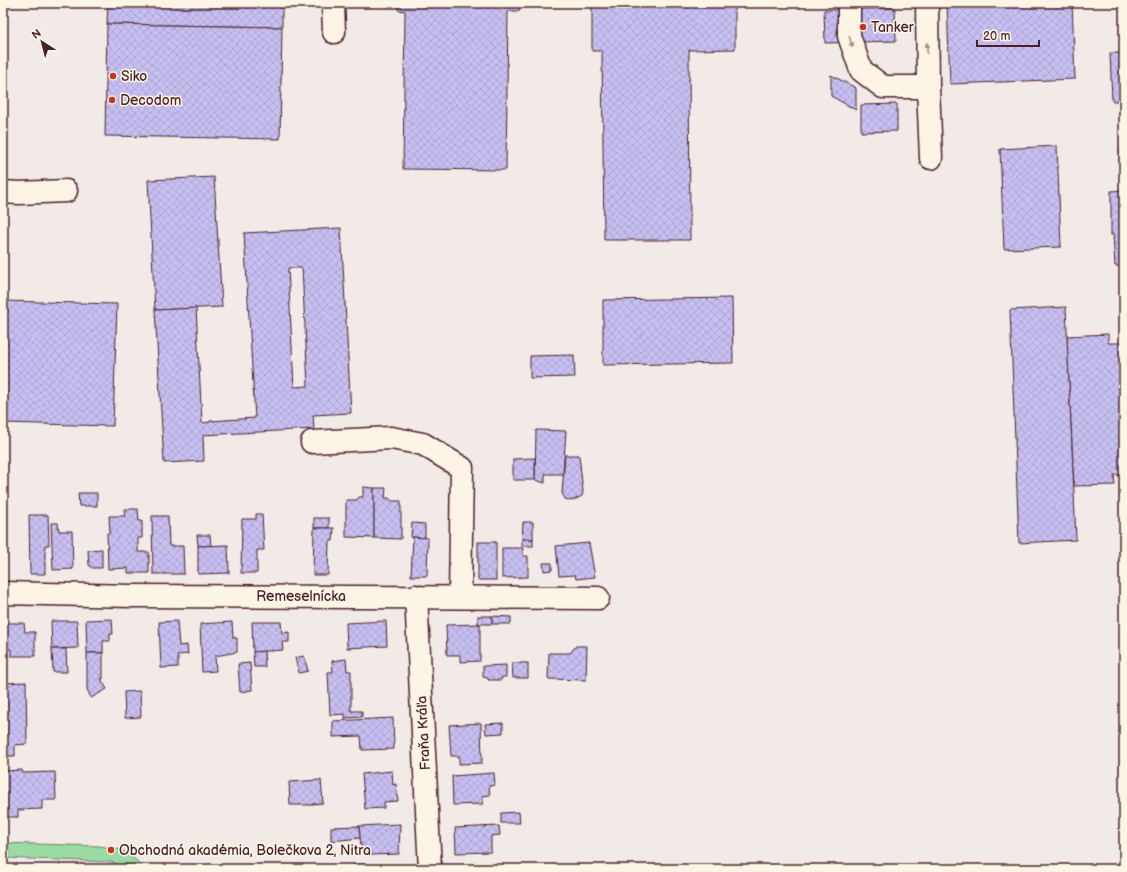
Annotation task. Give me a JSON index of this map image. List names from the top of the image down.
{
  "streets": {
    "street": ["Remeselnícka", "Fraňa Kráľa"]
  },
  "crossings": [
    ["Remeselnícka", "Fraňa Kráľa"]
  ],
  "places": [
    "Tanker",
    "Siko",
    "Decodom",
    "Obchodná akadémia, Bolečkova 2, Nitra"
  ],
  "scale_bar": "20 m",
  "north": "top left"
}
